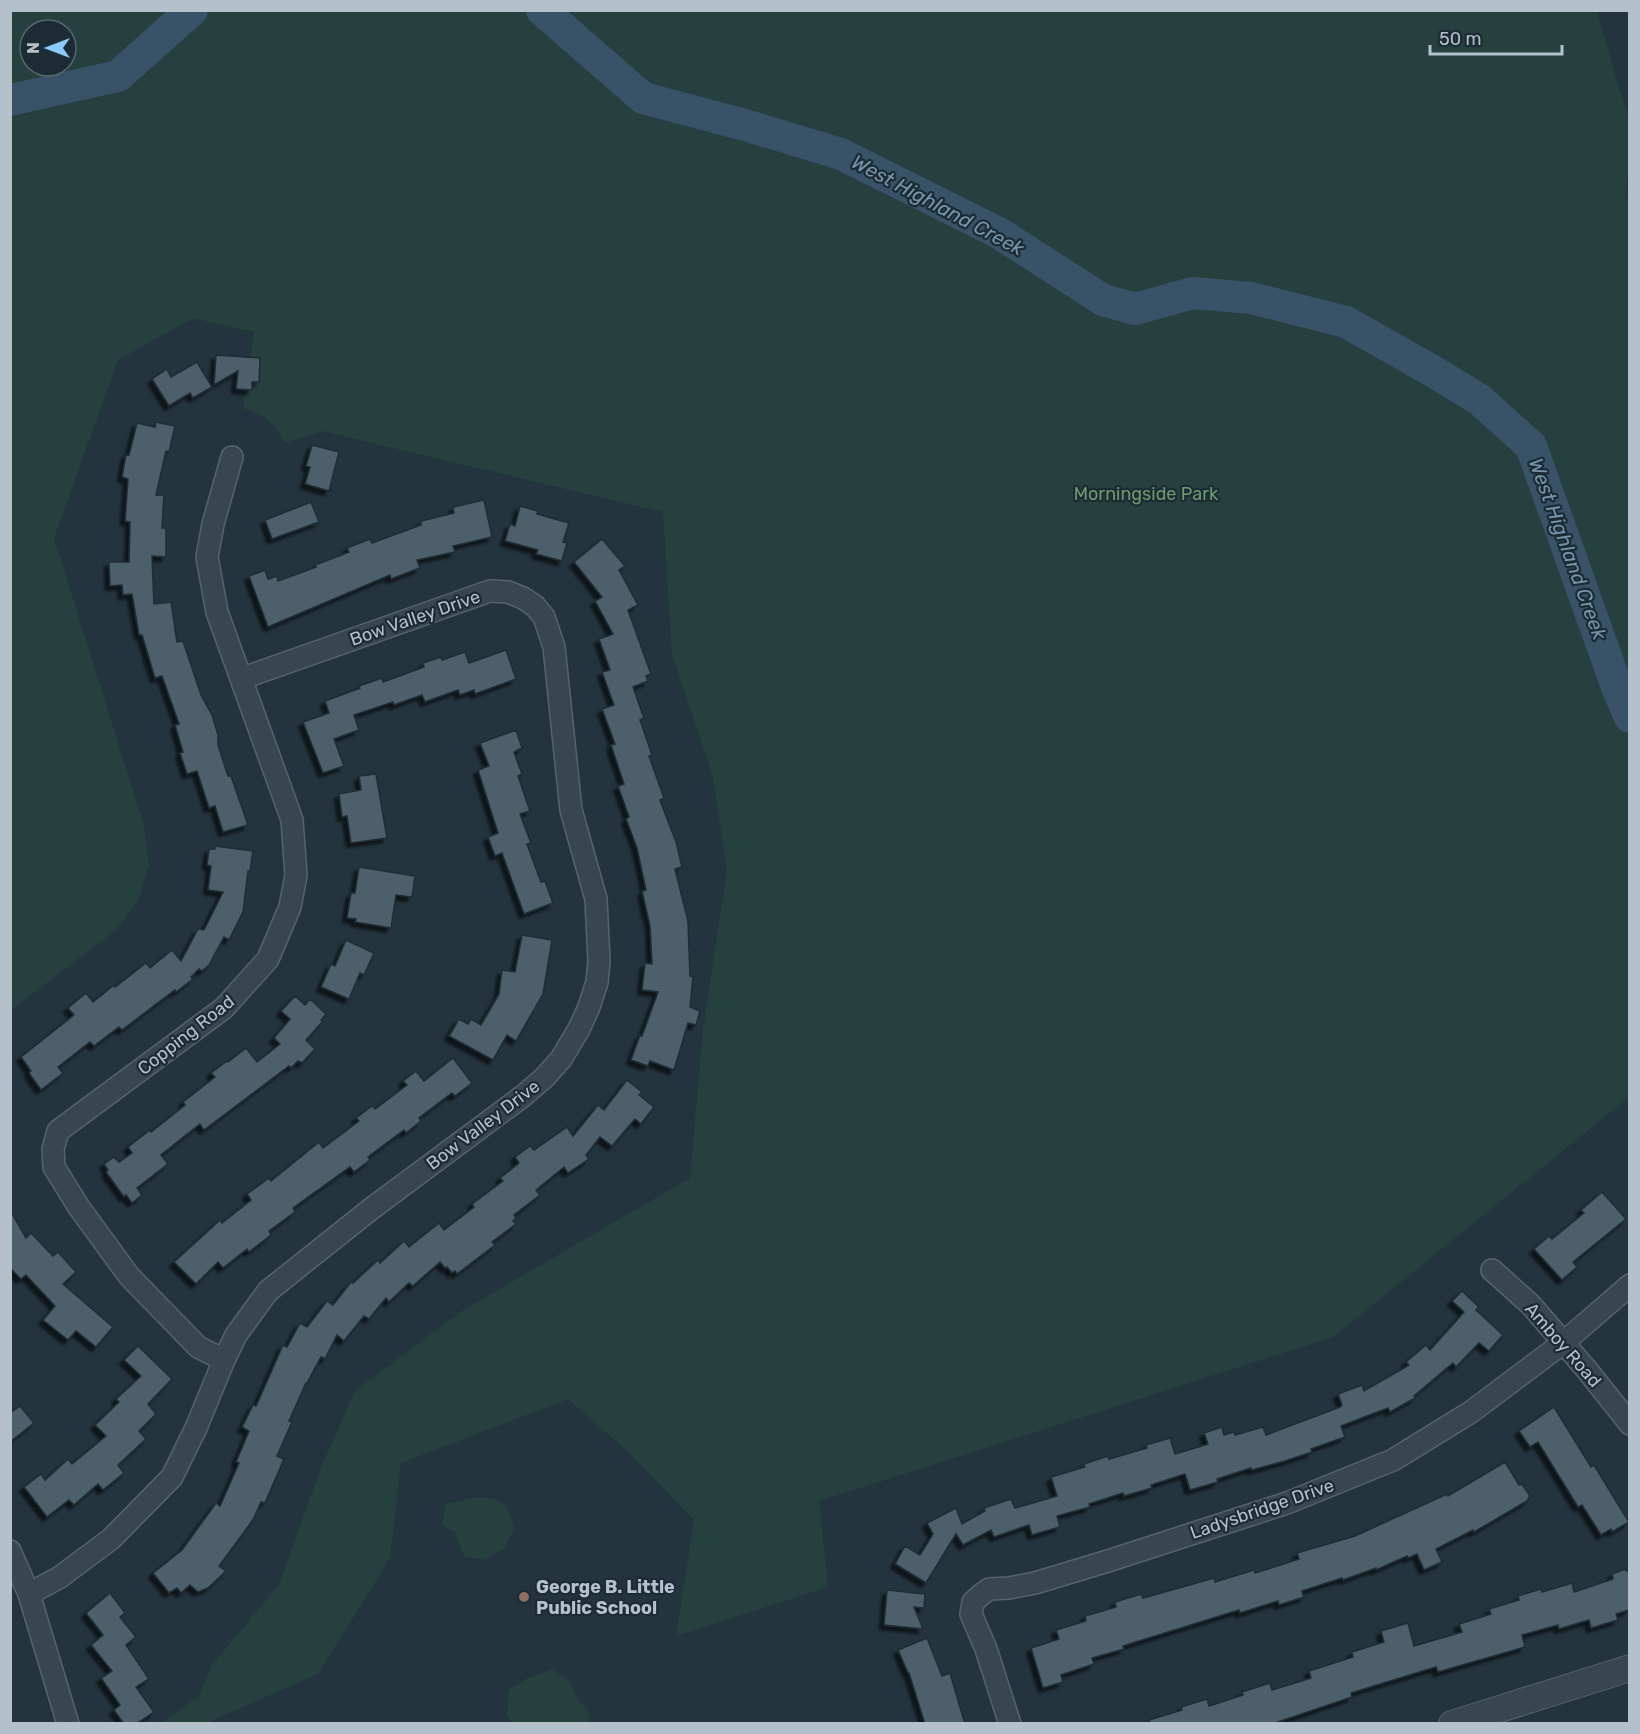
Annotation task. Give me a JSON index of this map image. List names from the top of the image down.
{
  "streets": {
    "street": [
      "Bow Valley Drive",
      "Copping Road",
      "Amboy Road",
      "Ladysbridge Drive"
    ]
  },
  "crossings": [
    ["Bow Valley Drive", "Copping Road"],
    ["Amboy Road", "Ladysbridge Drive"]
  ],
  "water": ["West Highland Creek"],
  "parks": ["Morningside Park"],
  "places": ["George B. Little Public School"],
  "scale_bar": "50 m",
  "north": "left"
}
